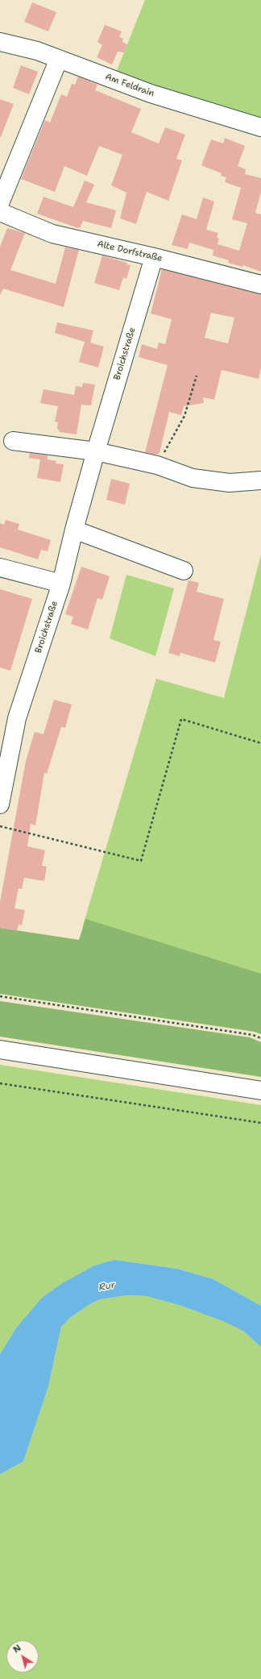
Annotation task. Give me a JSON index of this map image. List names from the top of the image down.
{
  "streets": {
    "street": ["Am Feldrain", "Alte Dorfstraße", "Broichstraße"]
  },
  "crossings": [
    ["Alte Dorfstraße", "Broichstraße"]
  ],
  "water": ["Rur"],
  "north": "top left"
}
